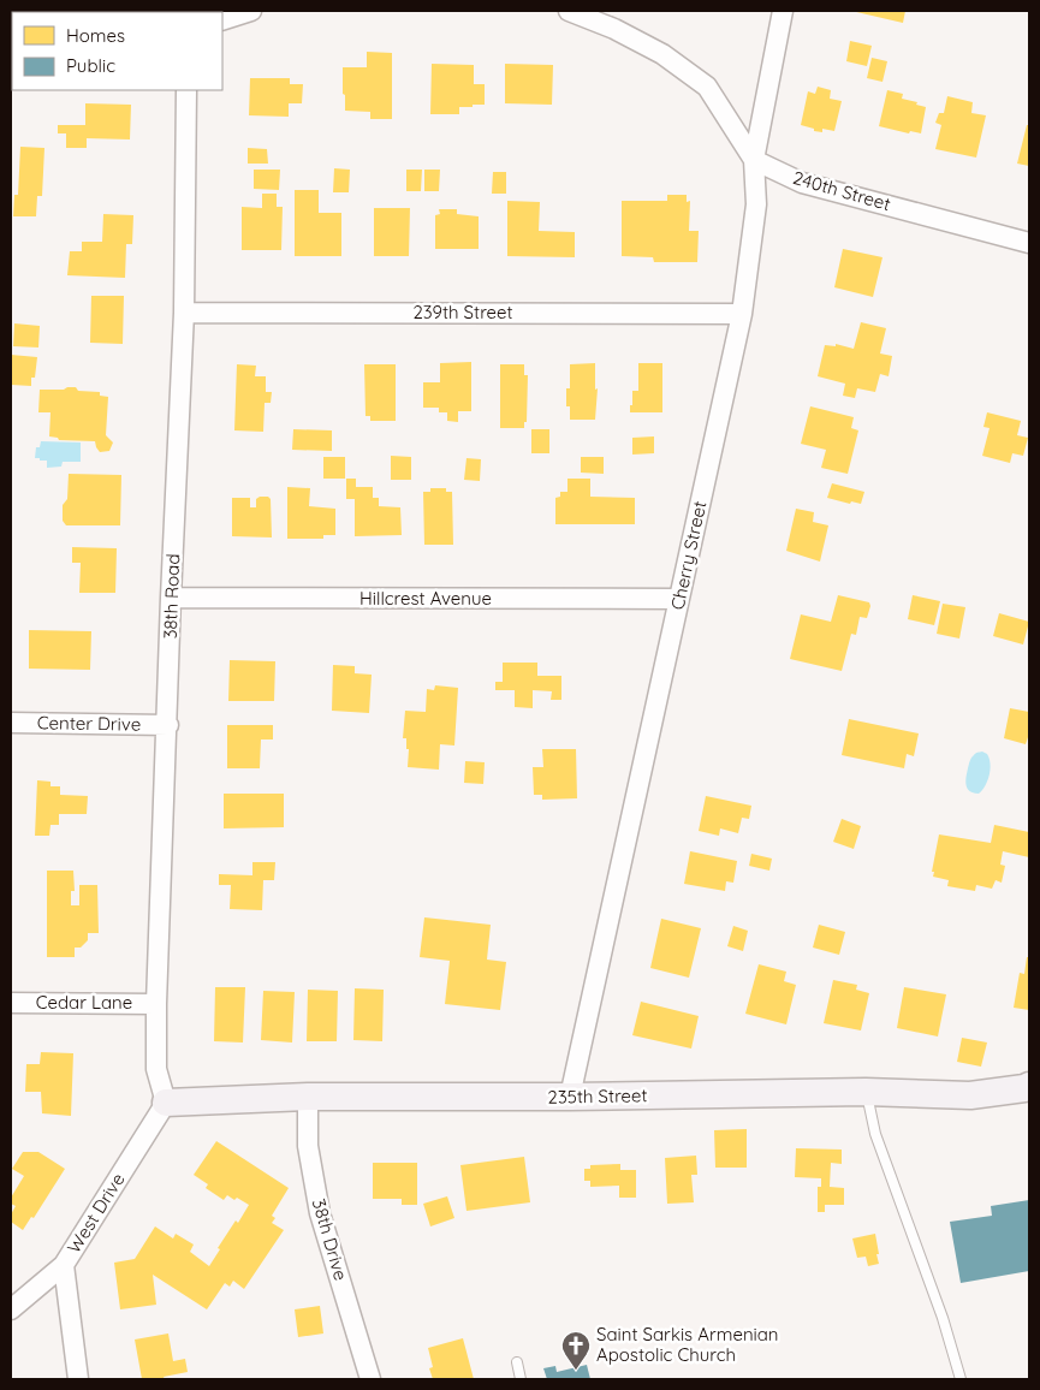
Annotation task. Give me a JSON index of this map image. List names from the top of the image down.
{
  "streets": {
    "main road": ["235th Street"],
    "street": [
      "240th Street",
      "239th Street",
      "Cherry Street",
      "38th Road",
      "Hillcrest Avenue",
      "Center Drive",
      "Cedar Lane",
      "West Drive",
      "38th Drive"
    ]
  },
  "crossings": [
    ["240th Street", "Cherry Street"],
    ["239th Street", "Cherry Street"],
    ["239th Street", "38th Road"],
    ["Cherry Street", "Hillcrest Avenue"],
    ["Cherry Street", "235th Street"],
    ["38th Road", "Hillcrest Avenue"],
    ["38th Road", "Center Drive"],
    ["38th Road", "Cedar Lane"],
    ["38th Road", "235th Street"],
    ["38th Road", "West Drive"],
    ["235th Street", "West Drive"],
    ["235th Street", "38th Drive"]
  ],
  "places": {
    "church": ["Saint Sarkis Armenian Apostolic Church"]
  },
  "legend": ["Homes", "Public"]
}
